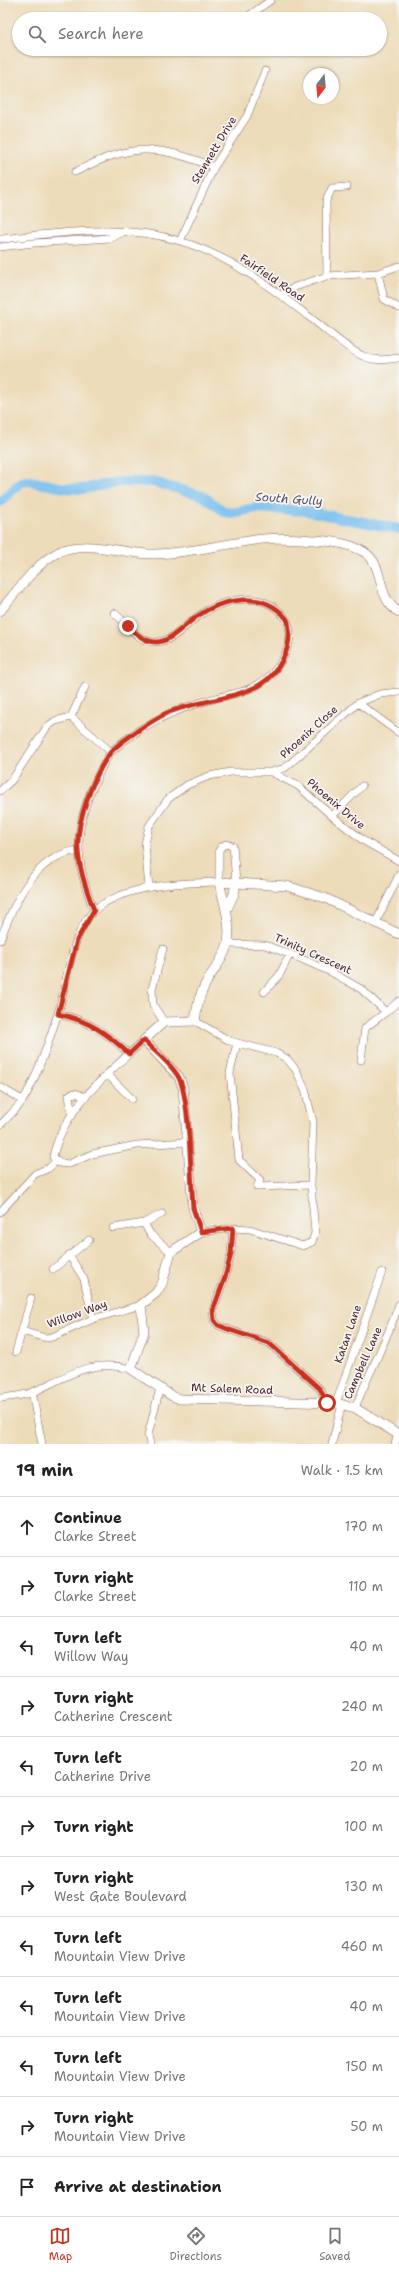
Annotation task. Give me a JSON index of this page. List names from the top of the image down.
{
  "streets": {
    "street": [
      "Stennett Drive",
      "Fairfield Road",
      "Phoenix Close",
      "Phoenix Drive",
      "Trinity Crescent",
      "Willow Way",
      "Katan Lane",
      "Campbell Lane",
      "Mt Salem Road"
    ]
  },
  "crossings": [
    ["Stennett Drive", "Fairfield Road"],
    ["Phoenix Close", "Phoenix Drive"],
    ["Katan Lane", "Mt Salem Road"],
    ["Campbell Lane", "Mt Salem Road"]
  ],
  "water": ["South Gully"],
  "north": "bottom",
  "page": {
    "search": "Search here",
    "heading": ["19 min", "Walk · 1.5 km"],
    "list": [
      ["Continue", "Clarke Street", "170 m"],
      ["Turn right", "Clarke Street", "110 m"],
      ["Turn left", "Willow Way", "40 m"],
      ["Turn right", "Catherine Crescent", "240 m"],
      ["Turn left", "Catherine Drive", "20 m"],
      ["Turn right", "100 m"],
      ["Turn right", "West Gate Boulevard", "130 m"],
      ["Turn left", "Mountain View Drive", "460 m"],
      ["Turn left", "Mountain View Drive", "40 m"],
      ["Turn left", "Mountain View Drive", "150 m"],
      ["Turn right", "Mountain View Drive", "50 m"],
      "Arrive at destination"
    ],
    "nav": ["Map", "Directions", "Saved"]
  }
}
